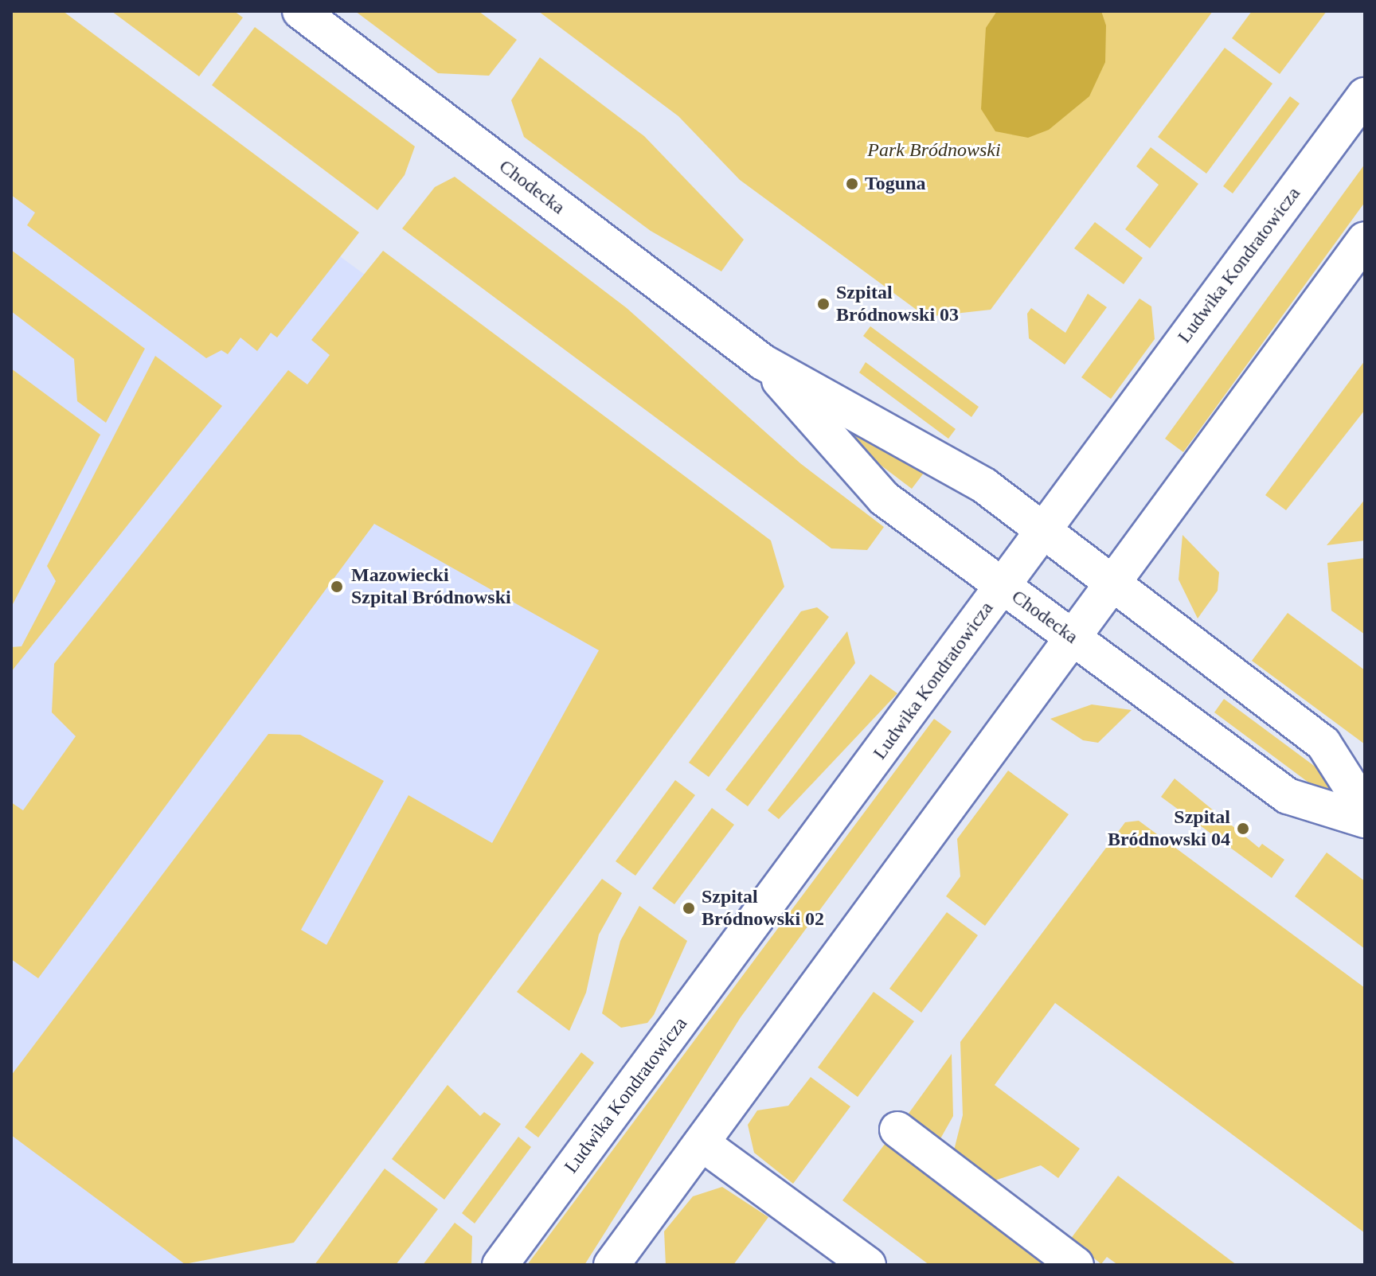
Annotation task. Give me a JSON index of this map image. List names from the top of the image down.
{
  "streets": {
    "main road": ["Chodecka", "Ludwika Kondratowicza"]
  },
  "crossings": [
    ["Chodecka", "Ludwika Kondratowicza"]
  ],
  "parks": ["Park Bródnowski"],
  "places": [
    "Toguna",
    "Szpital Bródnowski 03",
    "Mazowiecki Szpital Bródnowski",
    "Szpital Bródnowski 04",
    "Szpital Bródnowski 02"
  ]
}
